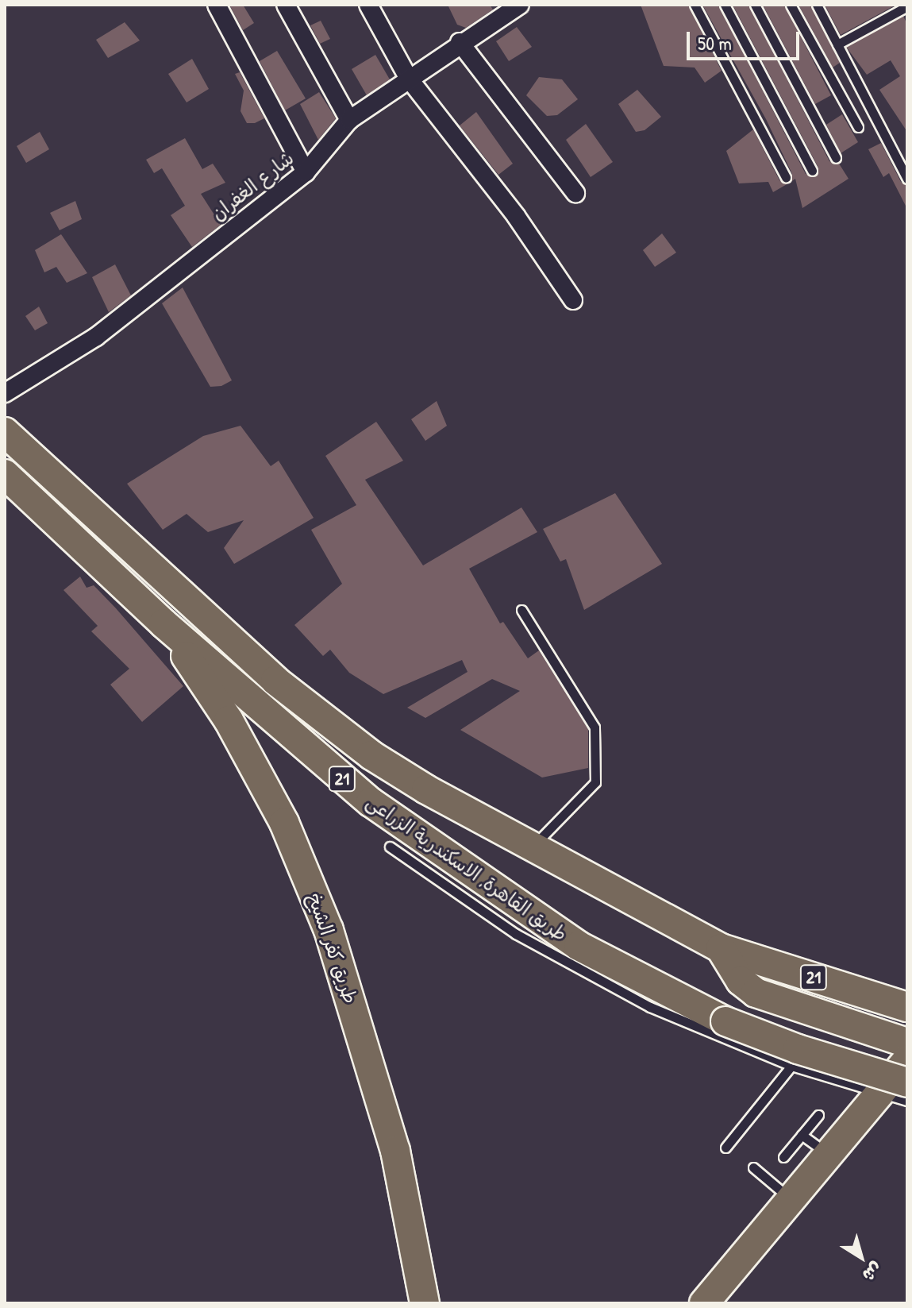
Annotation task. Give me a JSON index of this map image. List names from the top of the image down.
{
  "streets": {
    "highway": ["21", "طريق القاهرة, الاسكندرية الزراعى", "طريق كفر الشيخ"],
    "street": ["شارع الغفران"]
  },
  "crossings": [
    ["طريق القاهرة, الاسكندرية الزراعى", "طريق كفر الشيخ"]
  ],
  "scale_bar": "50 m",
  "north": "bottom right"
}
